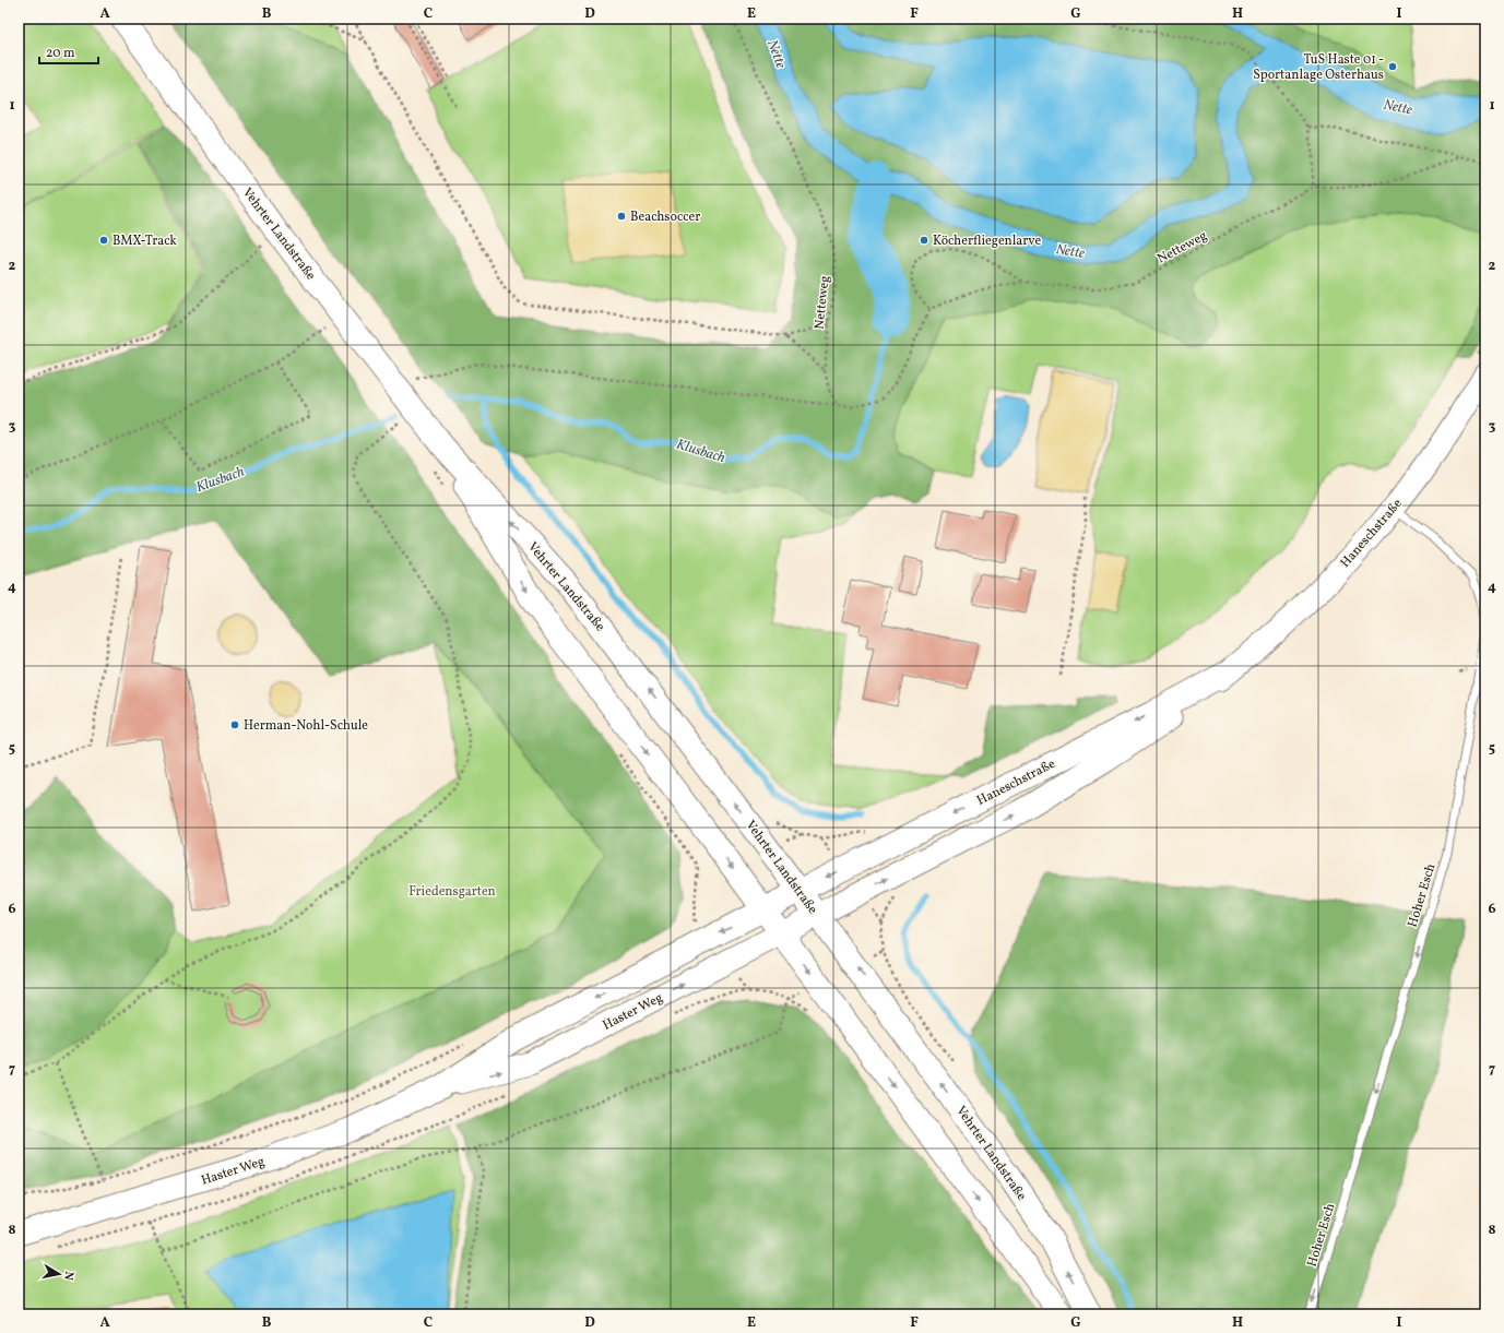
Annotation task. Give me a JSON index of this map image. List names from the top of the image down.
{
  "streets": {
    "main road": ["Vehrter Landstraße", "Haneschstraße", "Haster Weg"],
    "lane": ["Hoher Esch"],
    "path": ["Netteweg"]
  },
  "crossings": [
    ["Vehrter Landstraße", "Haneschstraße"],
    ["Vehrter Landstraße", "Haster Weg"],
    ["Haneschstraße", "Hoher Esch"],
    ["Haneschstraße", "Haster Weg"]
  ],
  "one_way": ["Hoher Esch"],
  "water": ["Nette", "Klusbach"],
  "parks": ["Friedensgarten"],
  "places": [
    "TuS Haste 01 - Sportanlage Osterhaus",
    "Beachsoccer",
    "BMX-Track",
    "Köcherfliegenlarve",
    "Herman-Nohl-Schule"
  ],
  "scale_bar": "20 m",
  "north": "right",
  "grid": {
    "columns": [
      "A",
      "B",
      "C",
      "D",
      "E",
      "F",
      "G",
      "H",
      "I"
    ],
    "rows": [
      "1",
      "2",
      "3",
      "4",
      "5",
      "6",
      "7",
      "8"
    ]
  }
}
